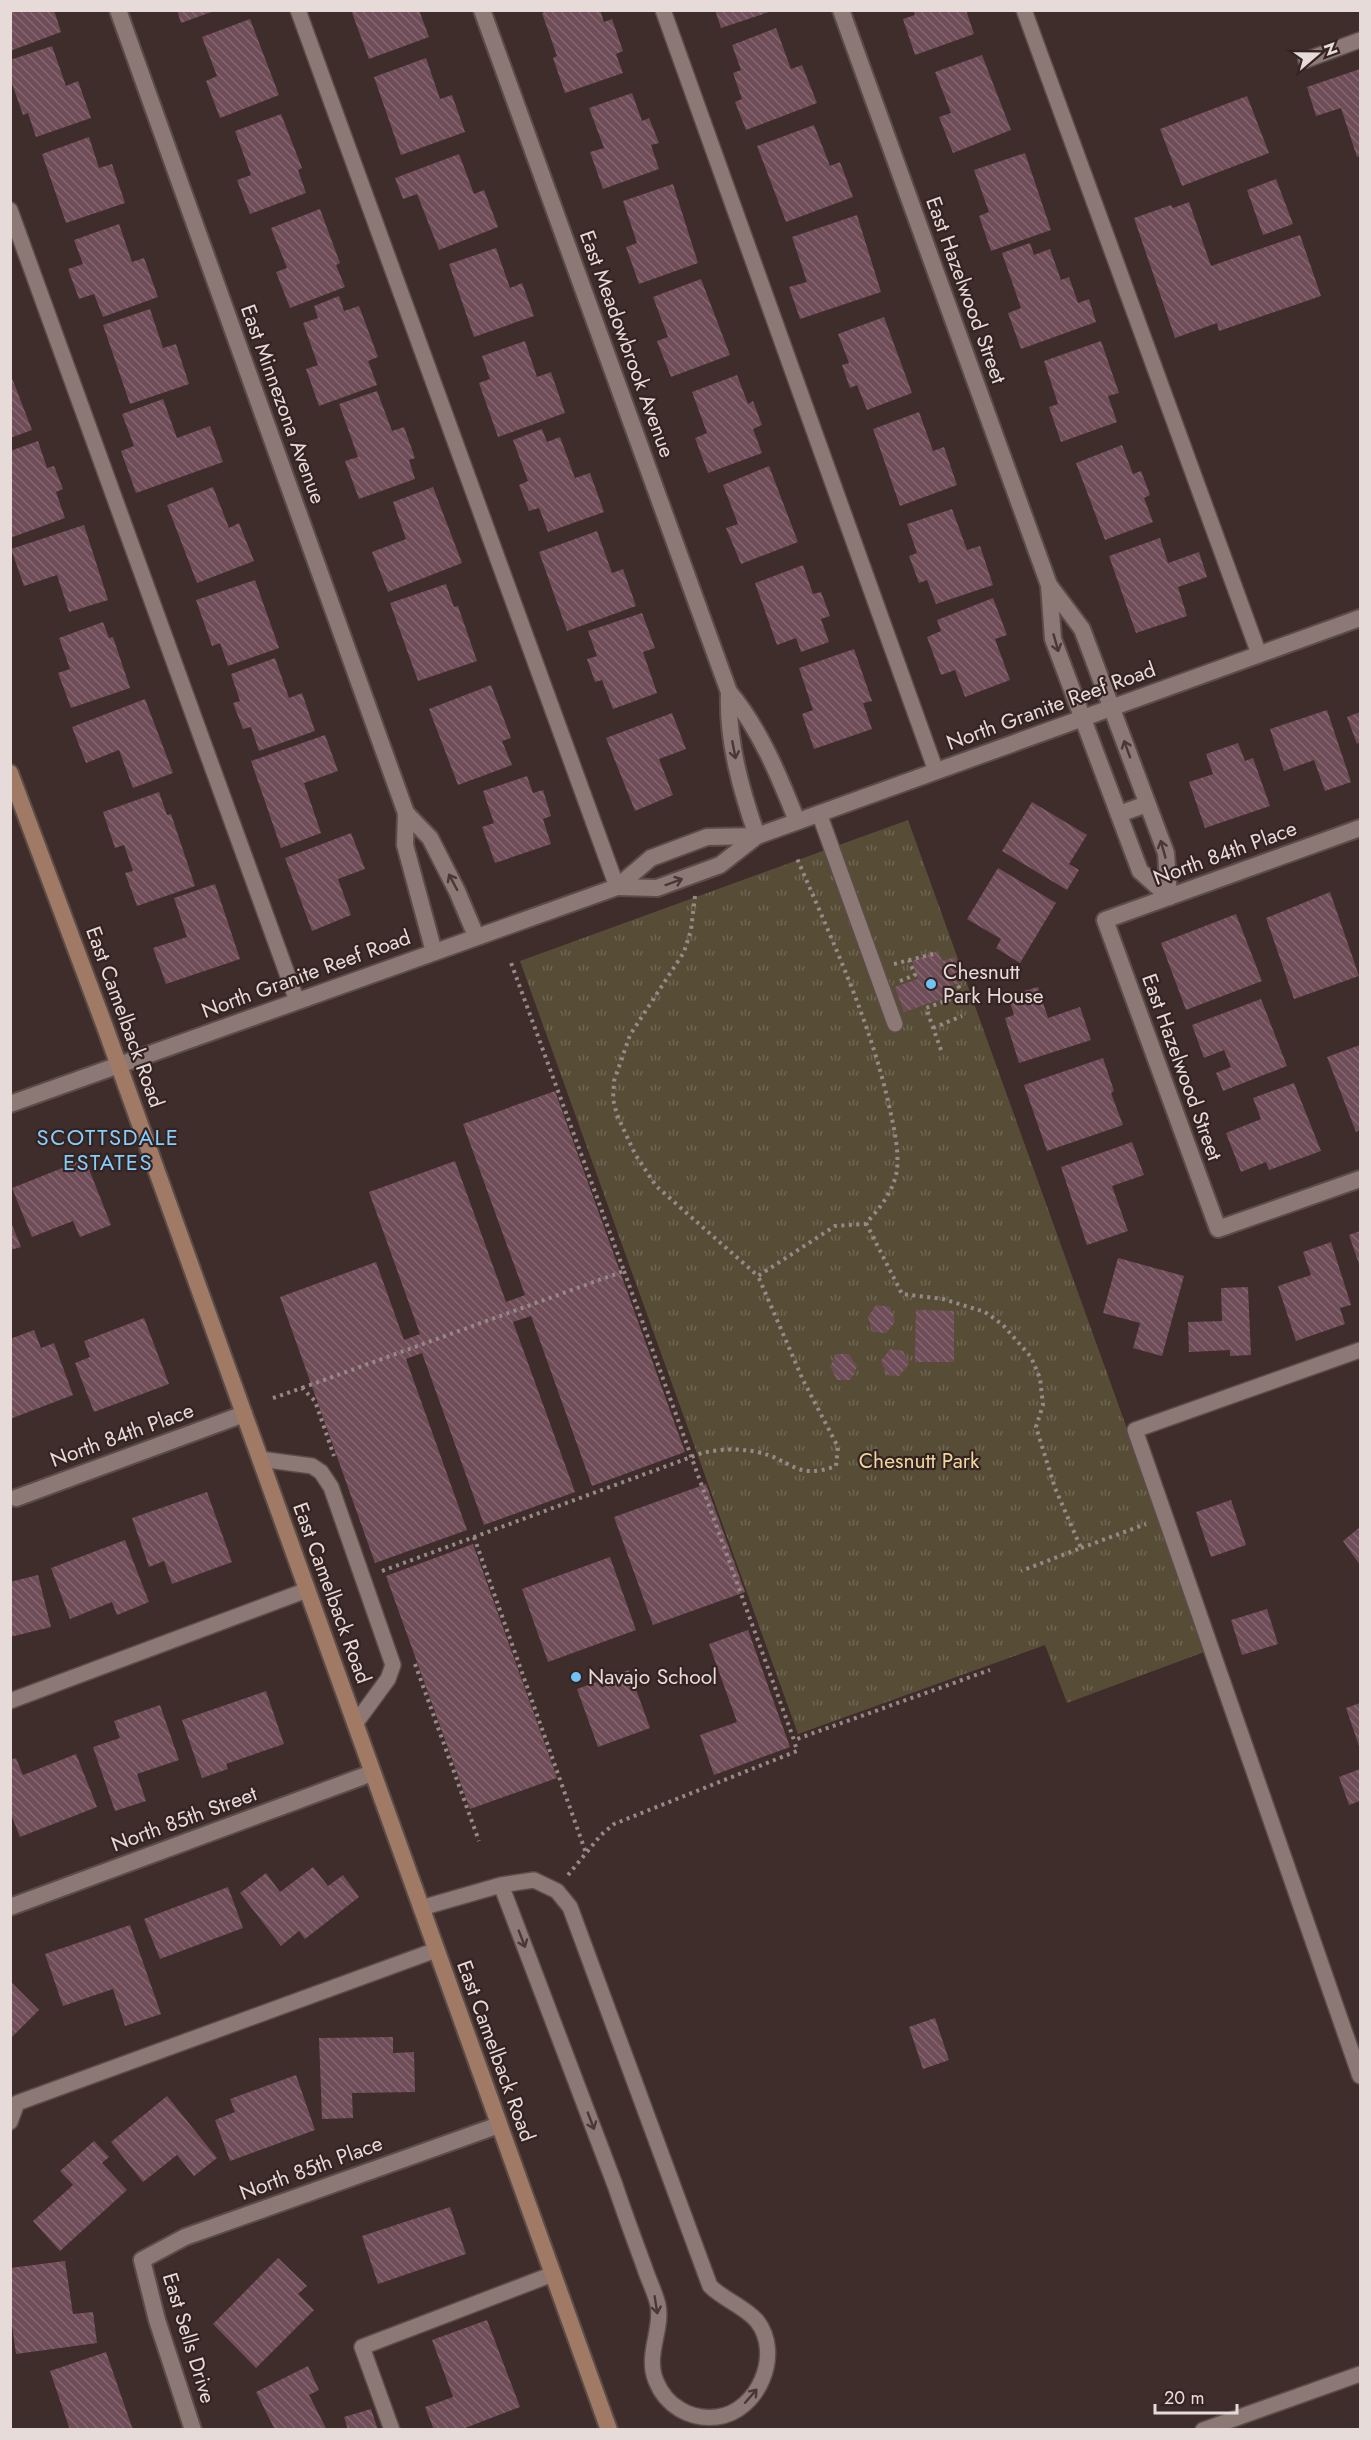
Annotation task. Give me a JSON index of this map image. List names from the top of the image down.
{
  "streets": {
    "main road": ["East Camelback Road"],
    "street": [
      "East Hazelwood Street",
      "East Meadowbrook Avenue",
      "East Minnezona Avenue",
      "North Granite Reef Road",
      "North 84th Place",
      "North 85th Street",
      "North 85th Place",
      "East Sells Drive"
    ]
  },
  "crossings": [
    ["East Hazelwood Street", "North Granite Reef Road"],
    ["East Hazelwood Street", "North 84th Place"],
    ["East Meadowbrook Avenue", "North Granite Reef Road"],
    ["East Minnezona Avenue", "North Granite Reef Road"],
    ["North Granite Reef Road", "East Camelback Road"],
    ["North 84th Place", "East Camelback Road"],
    ["East Camelback Road", "North 85th Street"],
    ["East Camelback Road", "North 85th Place"],
    ["North 85th Place", "East Sells Drive"]
  ],
  "districts": ["SCOTTSDALE ESTATES"],
  "parks": ["Chesnutt Park"],
  "places": ["Chesnutt Park House", "Navajo School"],
  "scale_bar": "20 m",
  "north": "right"
}
